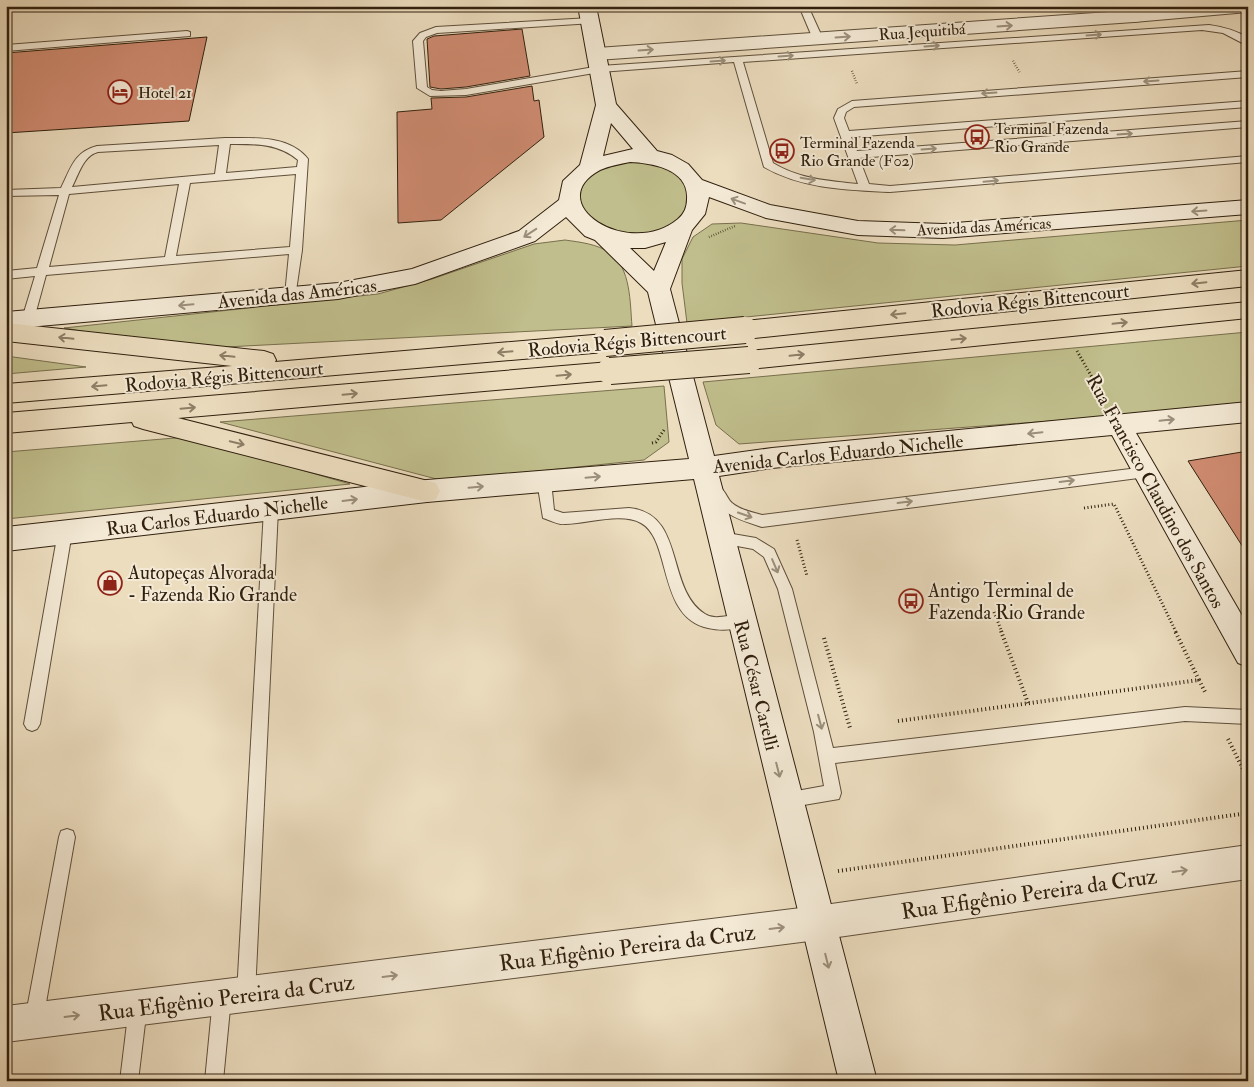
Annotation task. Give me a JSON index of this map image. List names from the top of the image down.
{
  "streets": {
    "highway": ["Rodovia Régis Bittencourt"],
    "main road": [
      "Rua Jequitibá",
      "Avenida das Américas",
      "Avenida Carlos Eduardo Nichelle",
      "Rua Francisco Claudino dos Santos",
      "Rua Carlos Eduardo Nichelle",
      "Rua César Carelli",
      "Rua Efigênio Pereira da Cruz"
    ]
  },
  "crossings": [
    ["Rodovia Régis Bittencourt", "Rua Francisco Claudino dos Santos"],
    ["Avenida Carlos Eduardo Nichelle", "Rua Francisco Claudino dos Santos"],
    ["Avenida Carlos Eduardo Nichelle", "Rua Carlos Eduardo Nichelle"],
    ["Avenida Carlos Eduardo Nichelle", "Rua César Carelli"],
    ["Rua César Carelli", "Rua Efigênio Pereira da Cruz"]
  ],
  "one_way": [
    "Rua Jequitibá",
    "Avenida das Américas",
    "Rua Carlos Eduardo Nichelle",
    "Rua César Carelli",
    "Rua Efigênio Pereira da Cruz"
  ],
  "places": {
    "hotel": ["Hotel 21"],
    "bus stop": ["Terminal Fazenda Rio Grande", "Terminal Fazenda Rio Grande (F02)", "Antigo Terminal de Fazenda Rio Grande"],
    "shop": ["Autopeças Alvorada - Fazenda Rio Grande"]
  }
}
